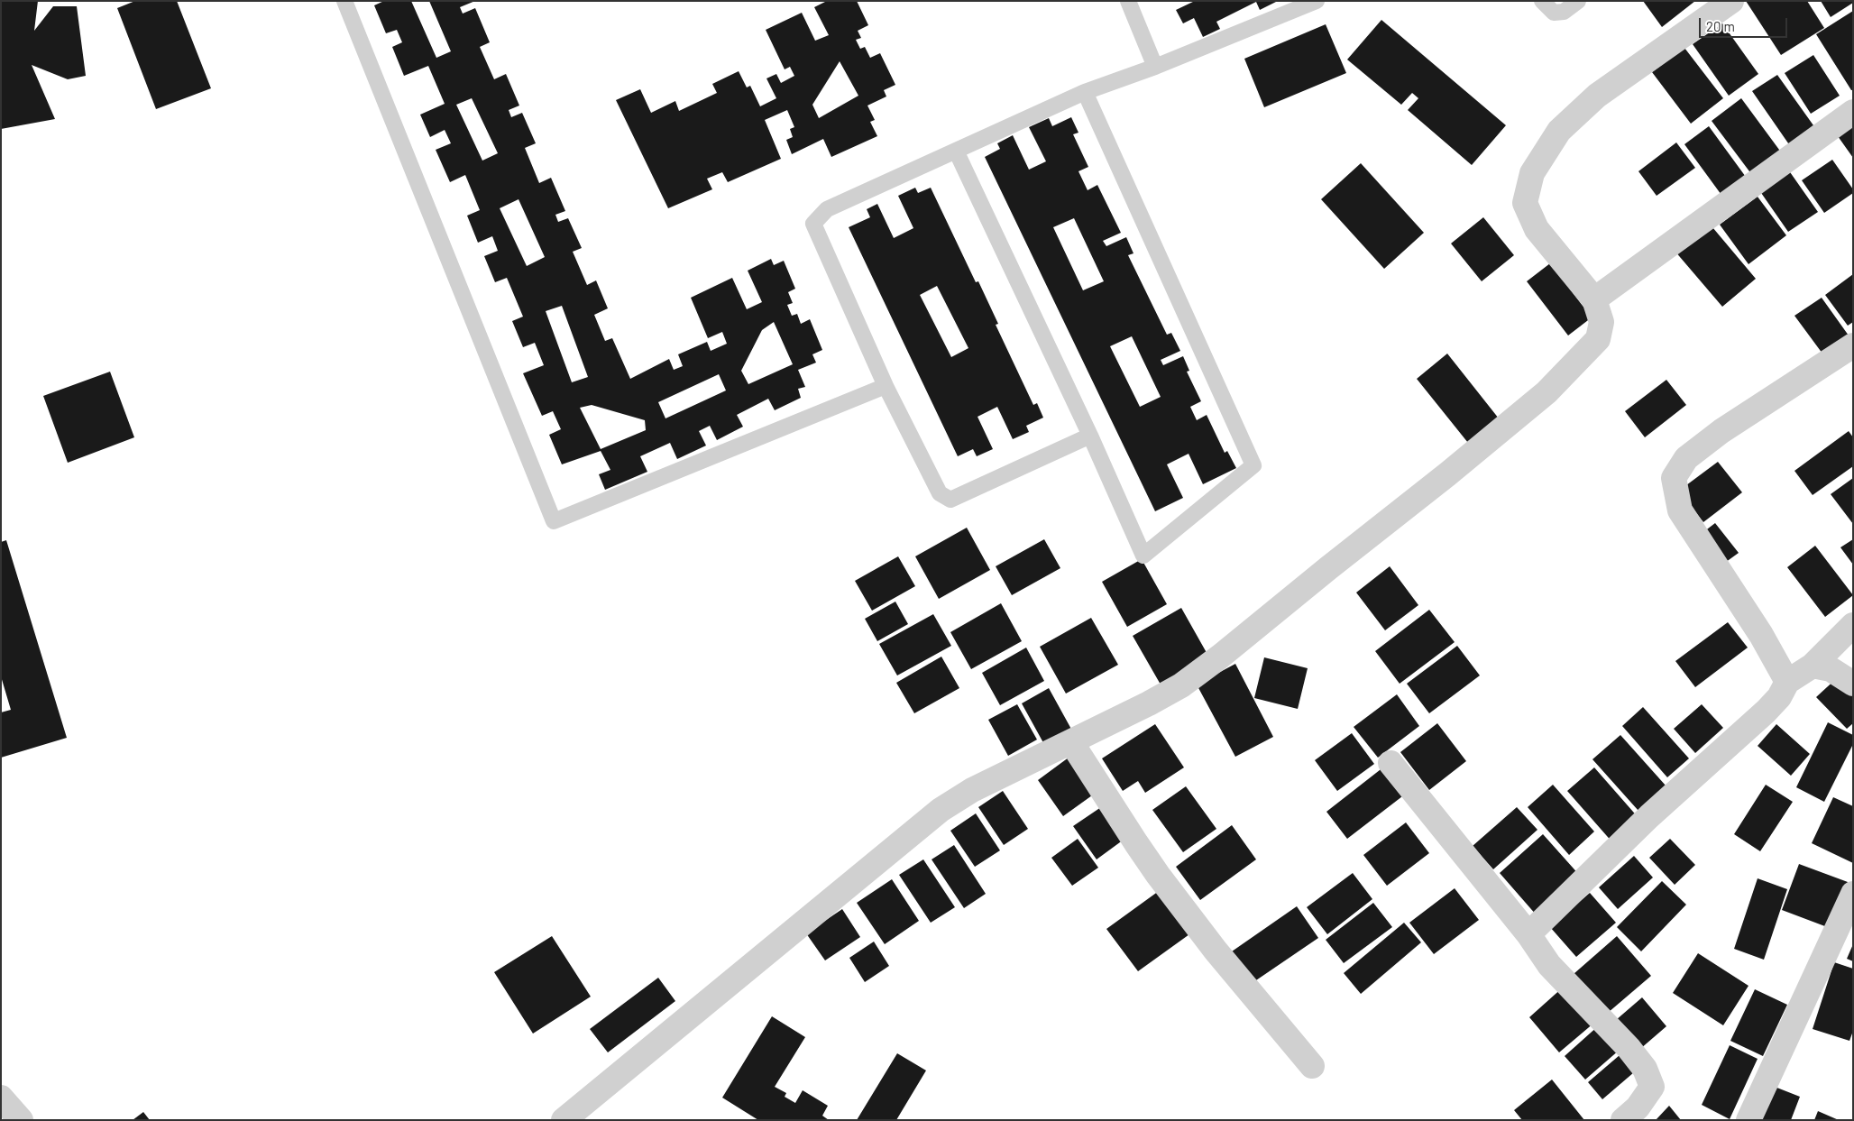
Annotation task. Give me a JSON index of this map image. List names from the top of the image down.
{
  "scale_bar": "20 m"
}
